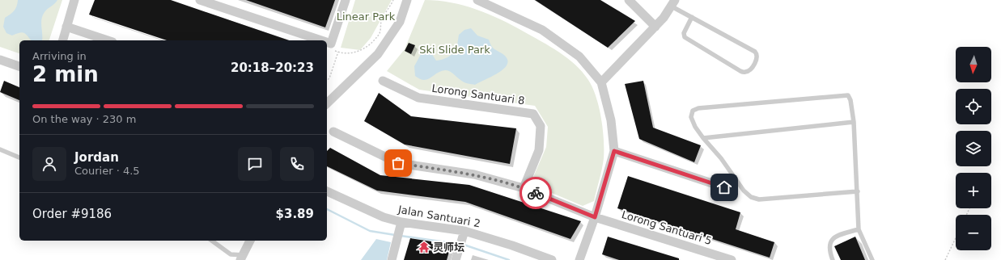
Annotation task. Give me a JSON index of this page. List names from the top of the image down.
{
  "streets": {
    "street": ["Lorong Santuari 8", "Jalan Santuari 2", "Lorong Santuari 5"]
  },
  "crossings": [
    ["Lorong Santuari 8", "Lorong Santuari 5"]
  ],
  "parks": ["Linear Park", "Ski Slide Park"],
  "places": {
    "temple": ["灵师坛"]
  },
  "north": "bottom",
  "page": {
    "heading": ["2 min", "Arriving in", "20:18–20:23"],
    "panel": [
      "Jordan",
      "Courier · 4.5",
      "Order #9186",
      "$3.89"
    ],
    "map_buttons": ["+", "−"],
    "bar": "On the way · 230 m"
  }
}
